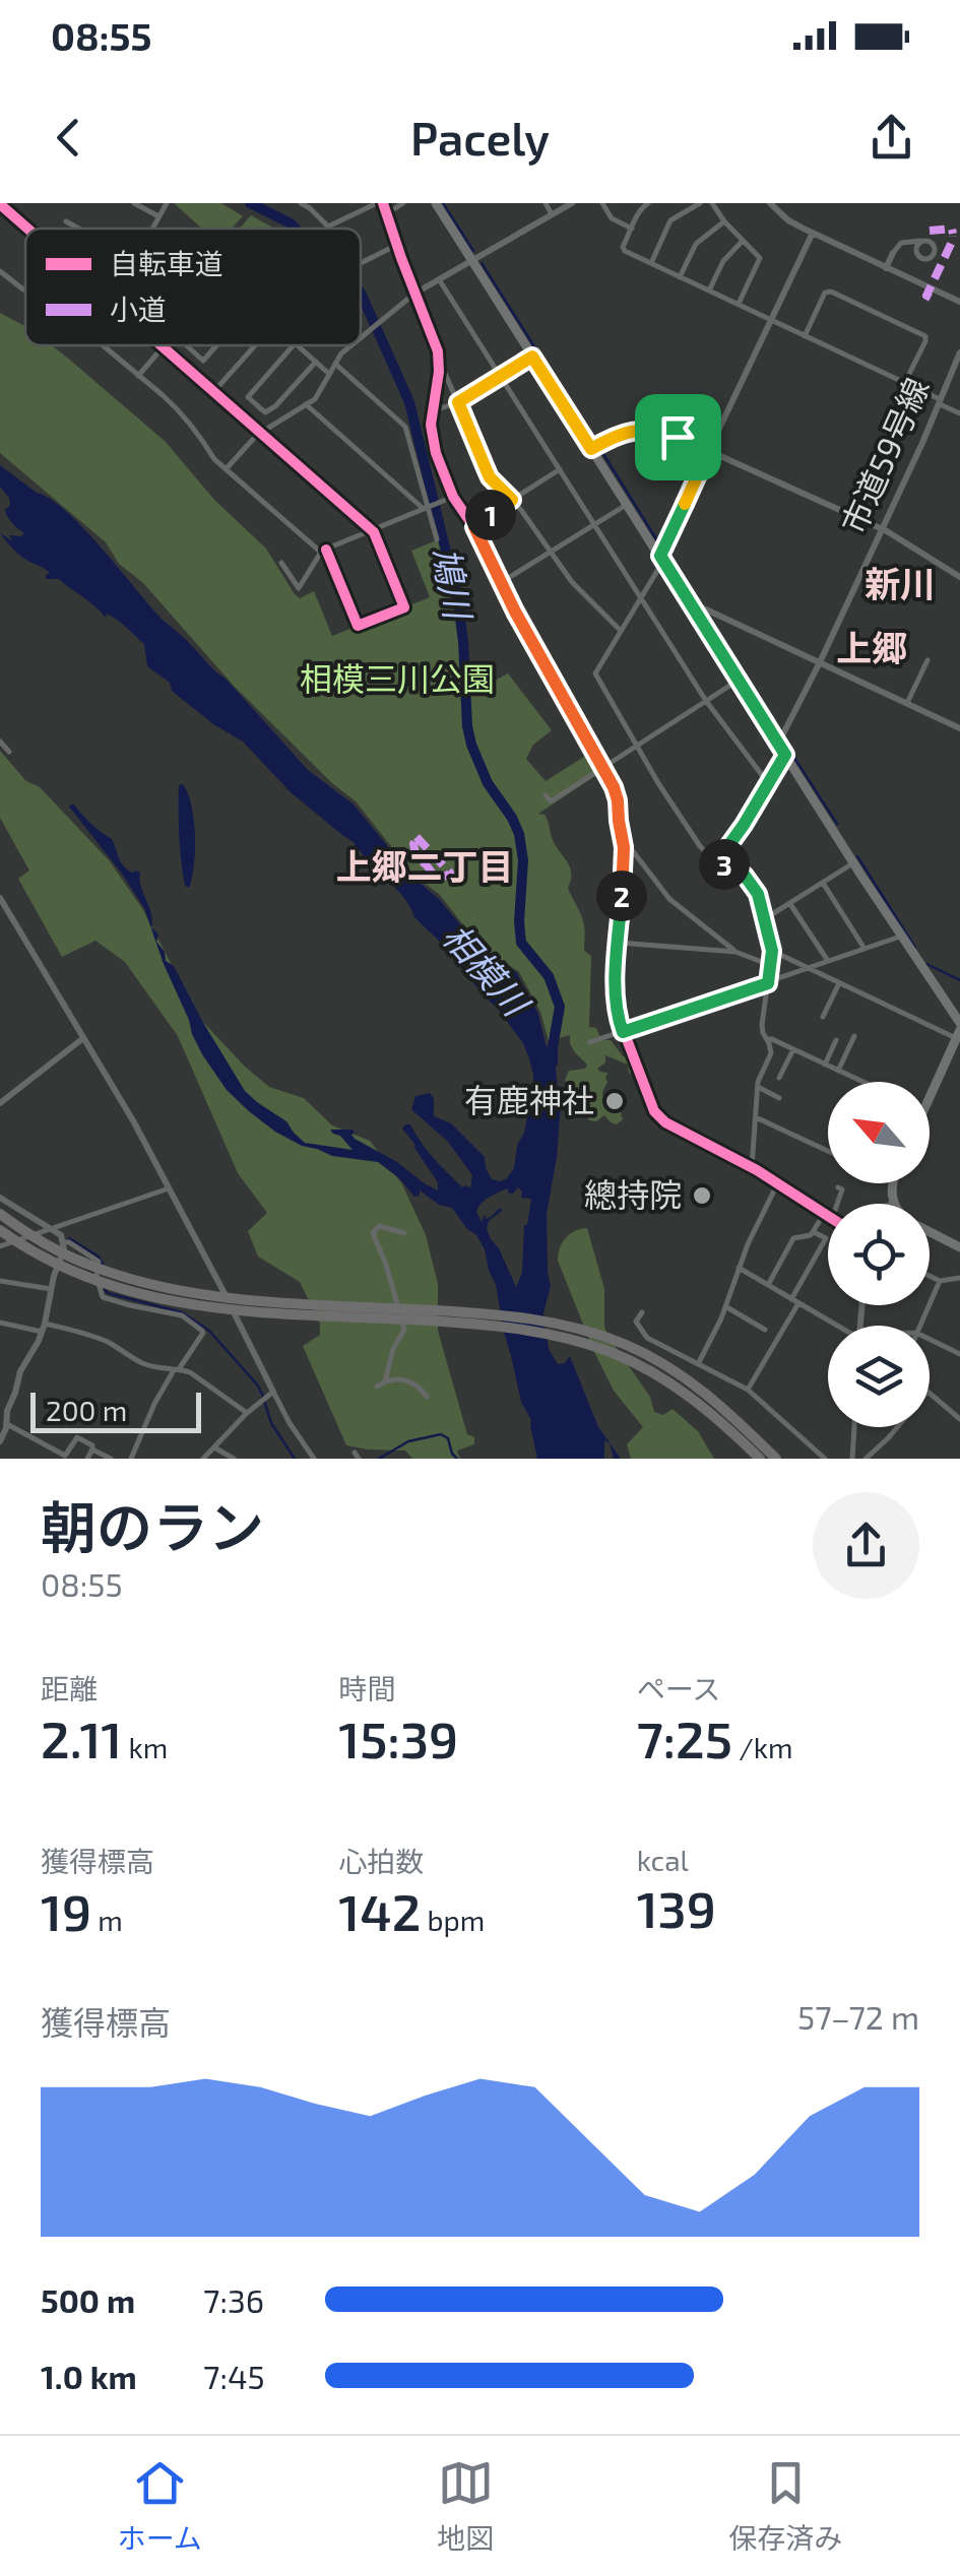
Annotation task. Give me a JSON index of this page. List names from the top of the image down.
{
  "streets": {
    "street": ["市道59号線"]
  },
  "districts": ["新川", "上郷", "上郷二丁目"],
  "water": ["鳩川", "相模川"],
  "parks": ["相模三川公園"],
  "places": ["有鹿神社", "總持院"],
  "legend": ["自転車道", "小道"],
  "scale_bar": "200 m",
  "north": "top left",
  "page": {
    "status": "08:55",
    "header": "Pacely",
    "pins": ["1", "3", "2"],
    "scale": "200 m",
    "heading": ["朝のラン", "08:55"],
    "stats": [
      ["距離", "2.11 km"],
      ["時間", "15:39"],
      ["ペース", "7:25 /km"],
      ["獲得標高", "19 m"],
      ["心拍数", "142 bpm"],
      ["kcal", "139"]
    ],
    "chart": ["獲得標高", "57–72 m"],
    "list": [
      {
        "name": "500 m",
        "note": "7:36"
      },
      {
        "name": "1.0 km",
        "note": "7:45"
      }
    ],
    "tabs": ["ホーム", "地図", "保存済み"]
  }
}
